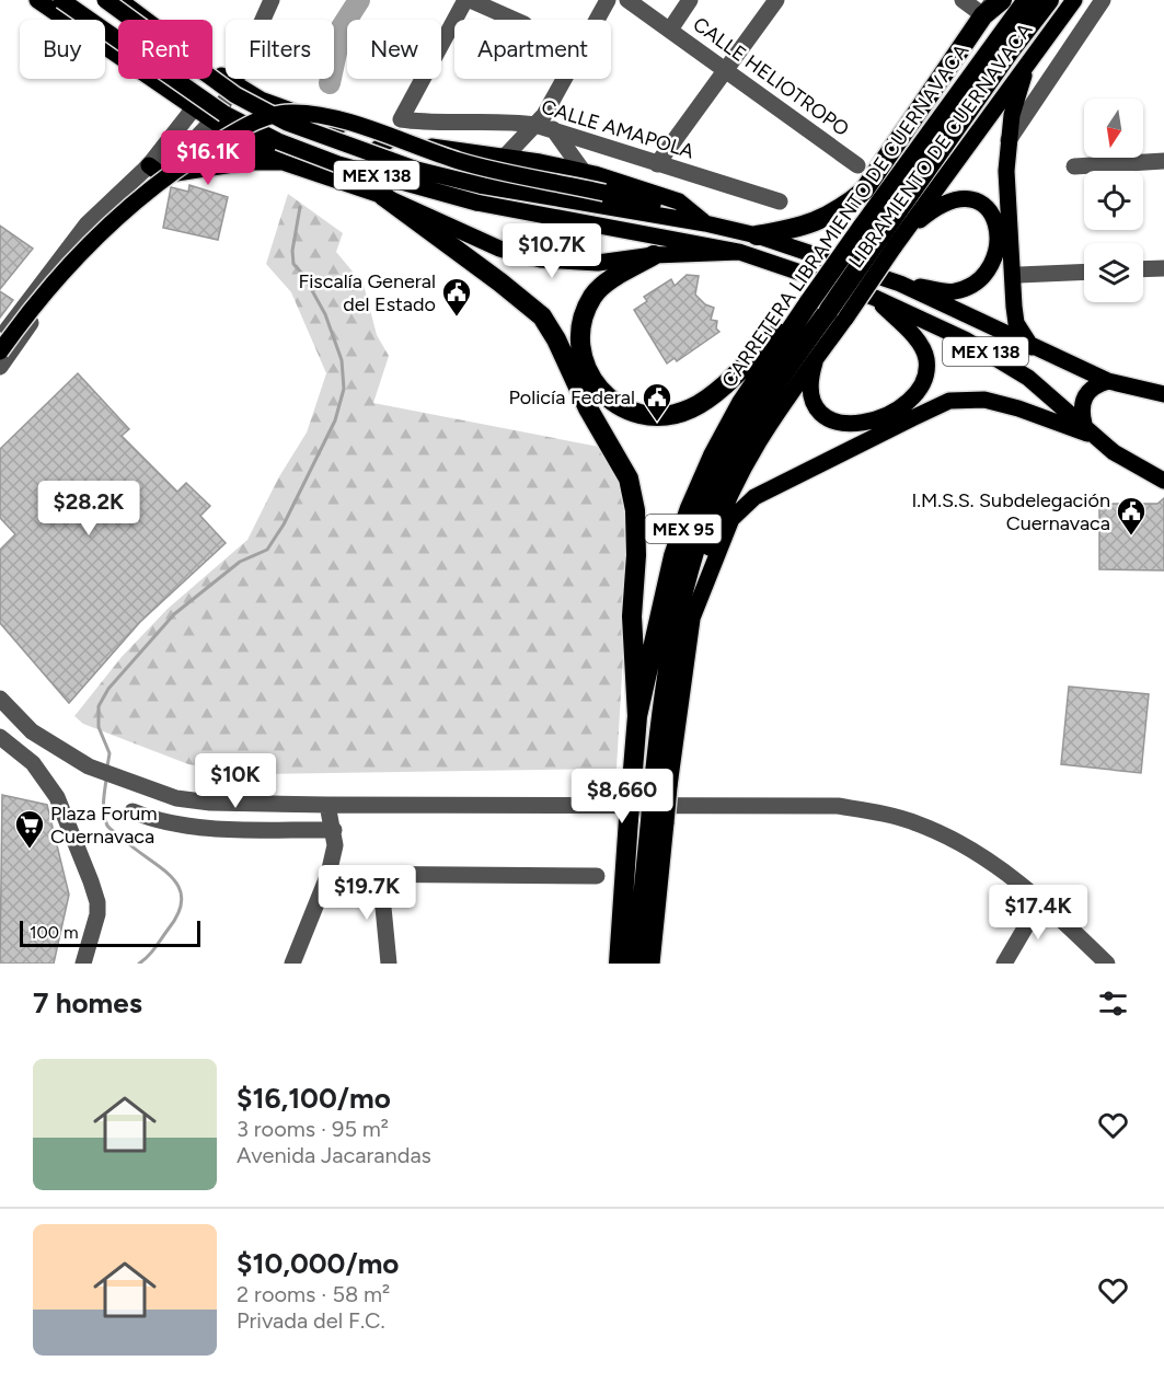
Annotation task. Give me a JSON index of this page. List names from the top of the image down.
{
  "streets": {
    "highway": ["CARRETERA LIBRAMIENTO DE CUERNAVACA", "MEX 95"],
    "main road": ["LIBRAMIENTO DE CUERNAVACA", "MEX 138"],
    "street": ["CALLE HELIOTROPO", "CALLE AMAPOLA"]
  },
  "crossings": [
    ["LIBRAMIENTO DE CUERNAVACA", "CARRETERA LIBRAMIENTO DE CUERNAVACA"],
    ["CARRETERA LIBRAMIENTO DE CUERNAVACA", "MEX 95"]
  ],
  "places": {
    "public building": ["Fiscalía General del Estado", "Policía Federal", "I.M.S.S. Subdelegación Cuernavaca"],
    "supermarket": ["Plaza Forum Cuernavaca"]
  },
  "scale_bar": "100 m",
  "north": "bottom",
  "page": {
    "chip": [
      "Buy",
      "Rent",
      "Filters",
      "New",
      "Apartment"
    ],
    "price": [
      "$16.1K",
      "$10.7K",
      "$28.2K",
      "$10K",
      "$8,660",
      "$19.7K",
      "$17.4K"
    ],
    "scale": "100 m",
    "heading": "7 homes",
    "list": [
      {
        "name": "$16,100/mo",
        "note": "3 rooms · 95 m² · Avenida Jacarandas"
      },
      {
        "name": "$10,000/mo",
        "note": "2 rooms · 58 m² · Privada del F.C."
      }
    ]
  }
}
